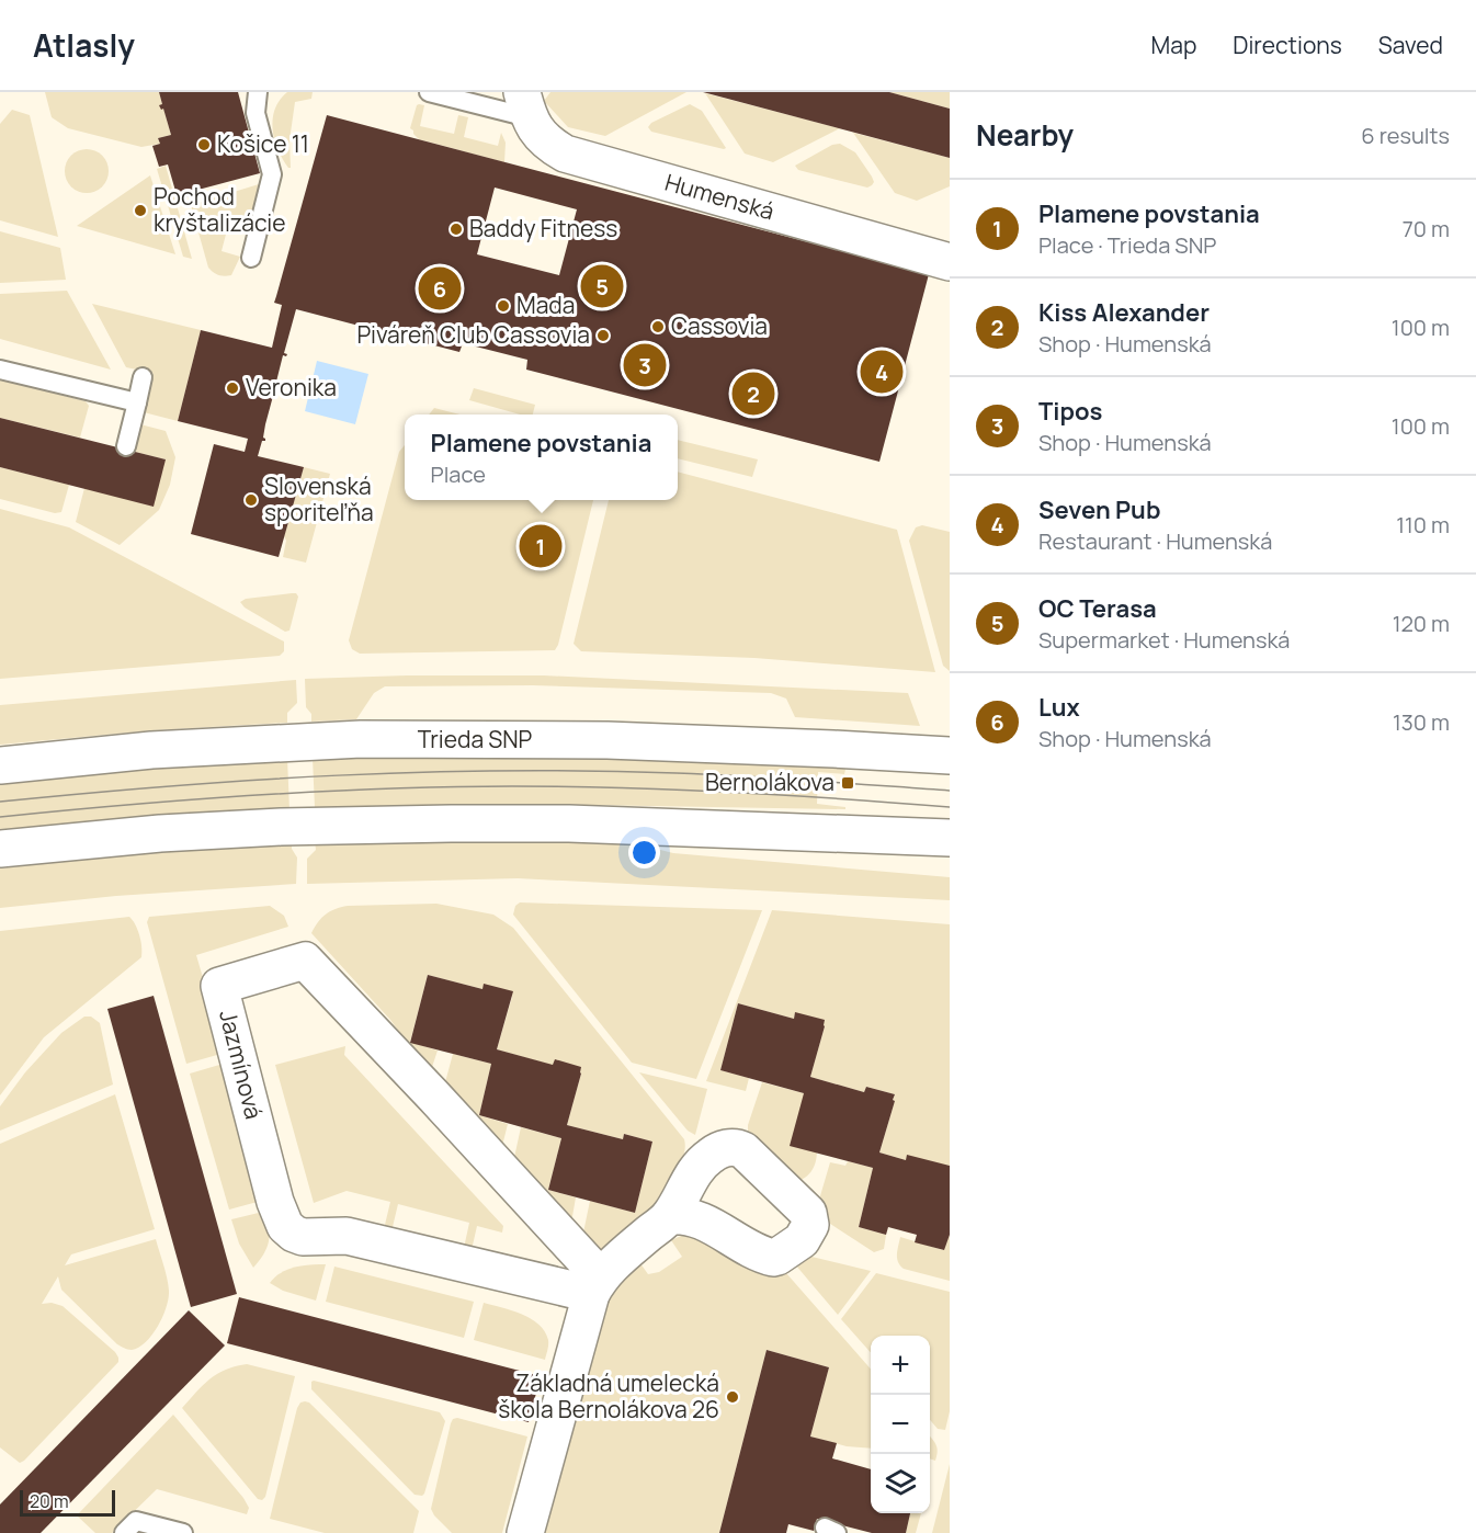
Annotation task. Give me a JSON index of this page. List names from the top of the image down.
{
  "streets": {
    "street": ["Humenská", "Trieda SNP", "Jazmínová"]
  },
  "places": {
    "other": [
      "Košice 11",
      "Pochod kryštalizácie",
      "Baddy Fitness",
      "Mada",
      "Cassovia",
      "Piváreň Club Cassovia",
      "Veronika",
      "Slovenská sporiteľňa",
      "Základná umelecká škola Bernolákova 26"
    ],
    "transit": ["Bernolákova"]
  },
  "scale_bar": "20 m",
  "page": {
    "header": "Atlasly",
    "nav": ["Map", "Directions", "Saved"],
    "heading": ["Nearby", "6 results"],
    "list": [
      {
        "mark": "1",
        "name": "Plamene povstania",
        "note": "Place · Trieda SNP",
        "value": "70 m"
      },
      {
        "mark": "2",
        "name": "Kiss Alexander",
        "note": "Shop · Humenská",
        "value": "100 m"
      },
      {
        "mark": "3",
        "name": "Tipos",
        "note": "Shop · Humenská",
        "value": "100 m"
      },
      {
        "mark": "4",
        "name": "Seven Pub",
        "note": "Restaurant · Humenská",
        "value": "110 m"
      },
      {
        "mark": "5",
        "name": "OC Terasa",
        "note": "Supermarket · Humenská",
        "value": "120 m"
      },
      {
        "mark": "6",
        "name": "Lux",
        "note": "Shop · Humenská",
        "value": "130 m"
      }
    ],
    "pins": [
      "5",
      "6",
      "3",
      "4",
      "2",
      "1"
    ],
    "popup": ["Plamene povstania", "Place"],
    "map_buttons": ["+", "−"],
    "scale": "20 m"
  }
}
